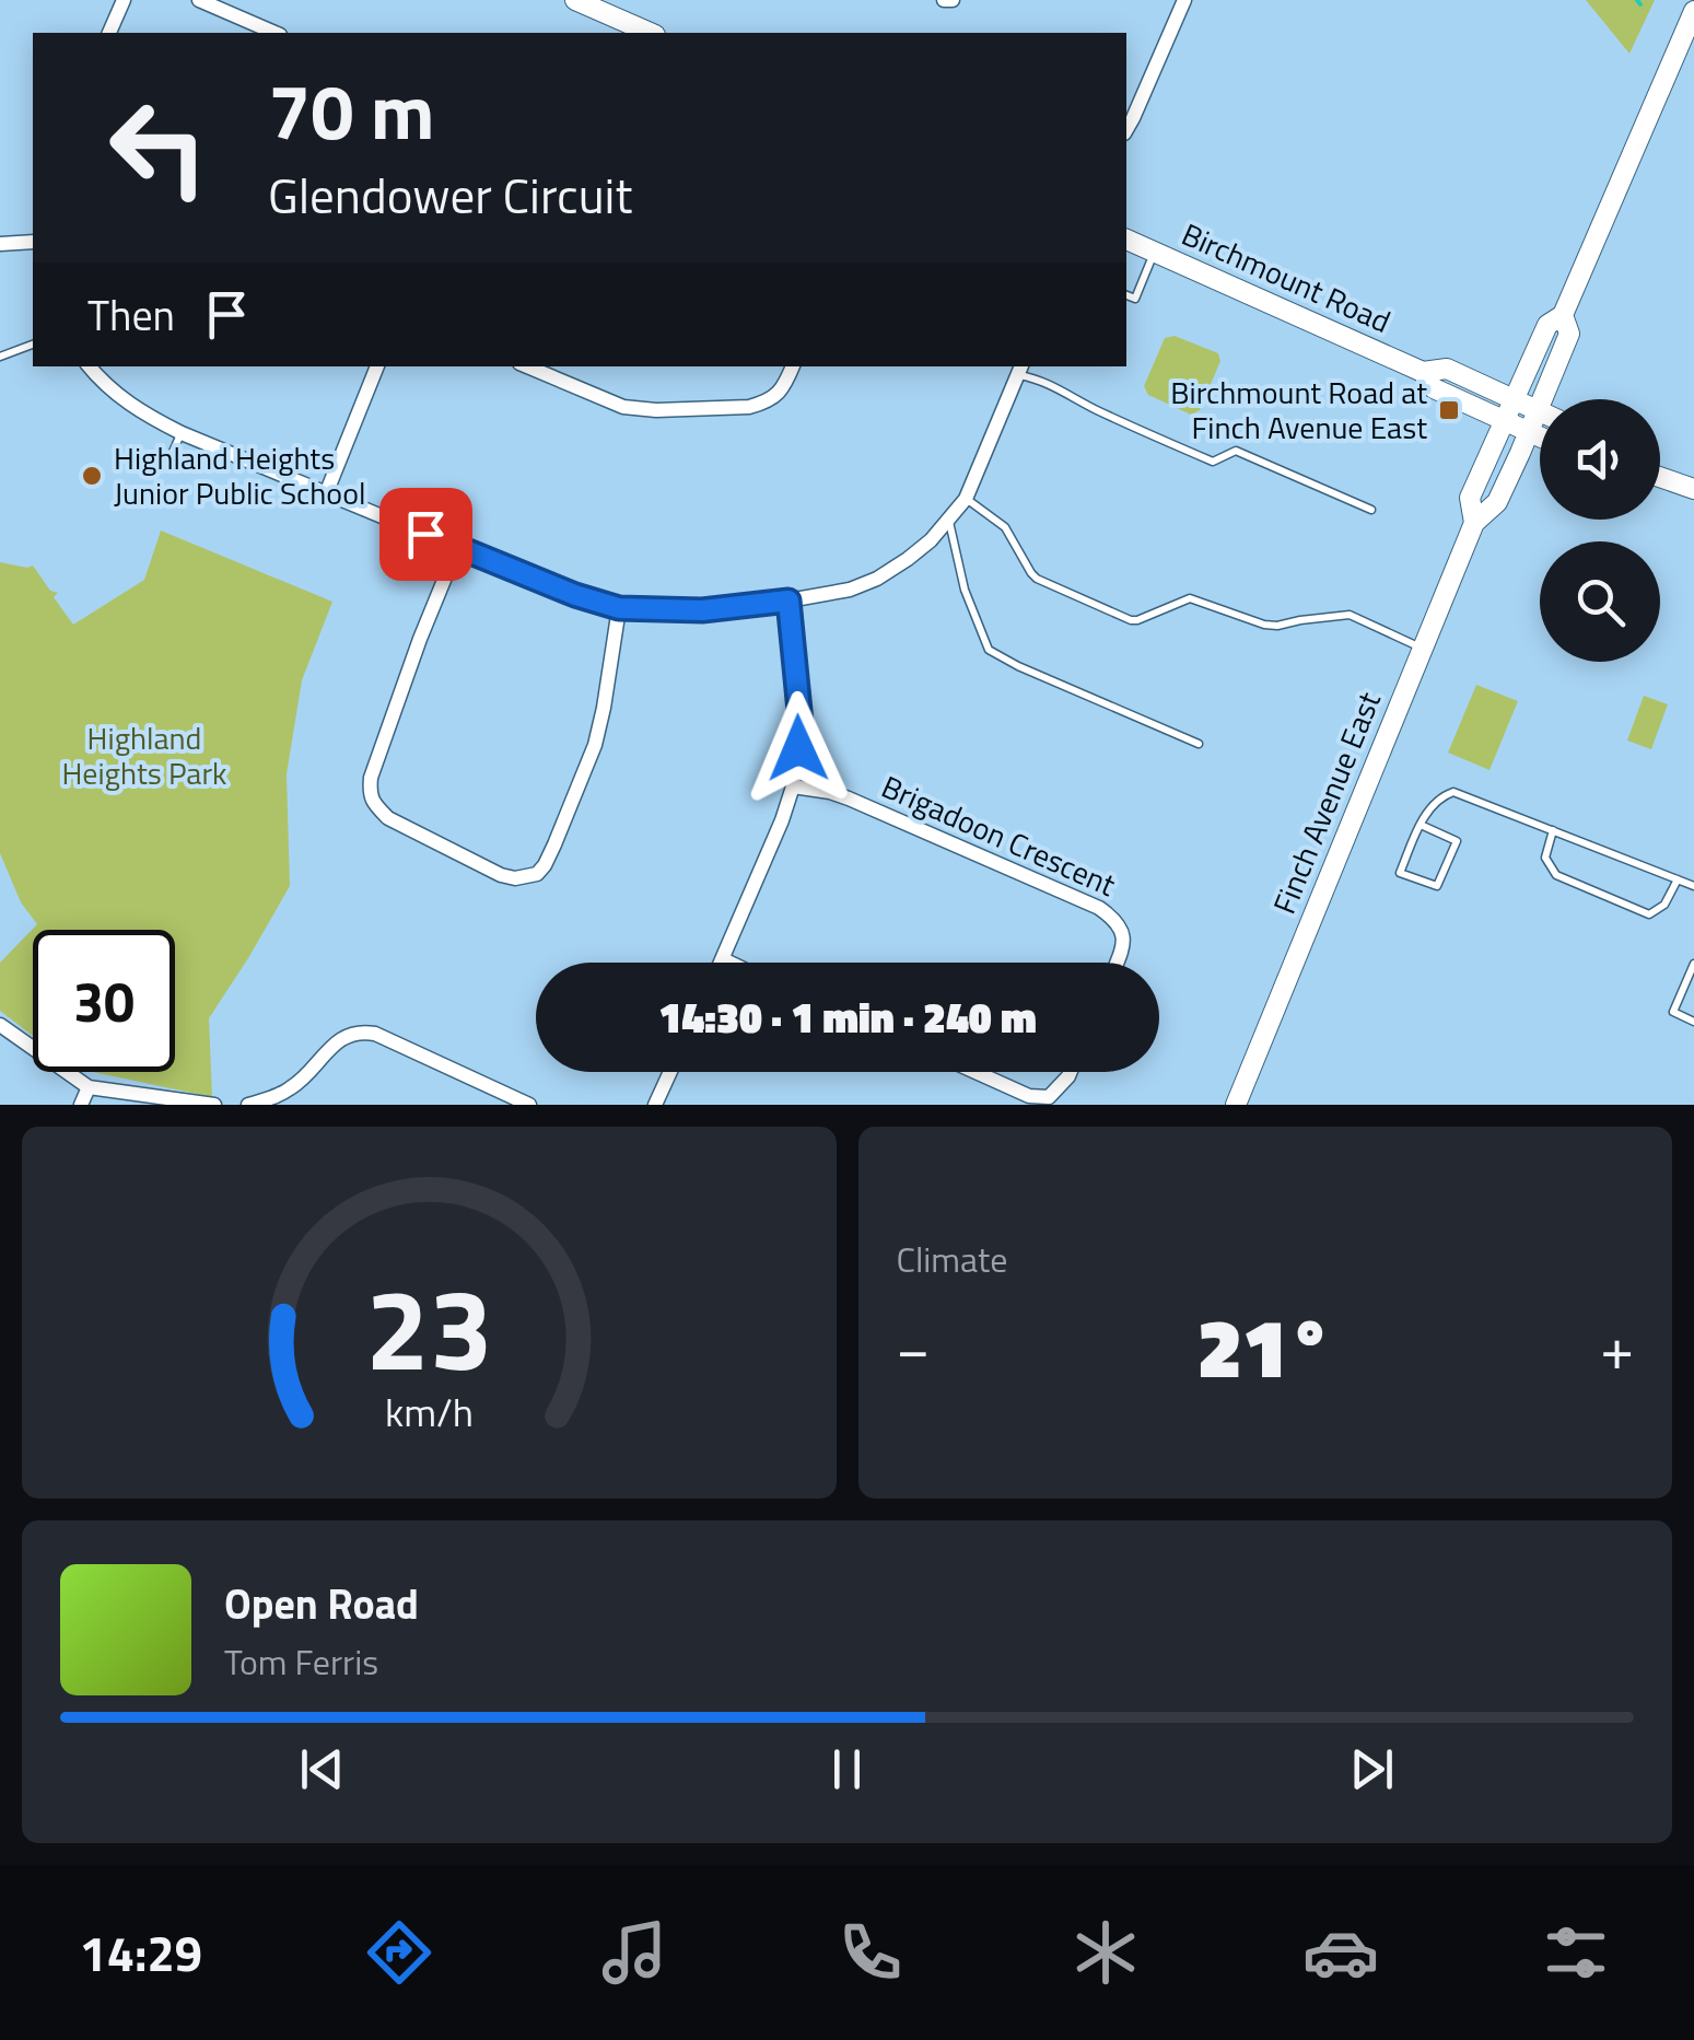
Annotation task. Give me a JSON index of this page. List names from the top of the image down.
{
  "streets": {
    "main road": ["Birchmount Road", "Finch Avenue East"],
    "street": ["Brigadoon Crescent"]
  },
  "crossings": [
    ["Birchmount Road", "Finch Avenue East"]
  ],
  "parks": ["Highland Heights Park"],
  "places": {
    "transit": ["Birchmount Road at Finch Avenue East"],
    "other": ["Highland Heights Junior Public School"]
  },
  "page": {
    "turn": ["70 m", "Glendower Circuit"],
    "then": "Then",
    "limit": "30",
    "trip": "14:30 · 1 min · 240 m",
    "tile": "Climate",
    "heat": ["−", "21°", "+"],
    "song": ["Open Road", "Tom Ferris"],
    "tabs": "14:29",
    "gauge": ["23", "km/h"]
  }
}
